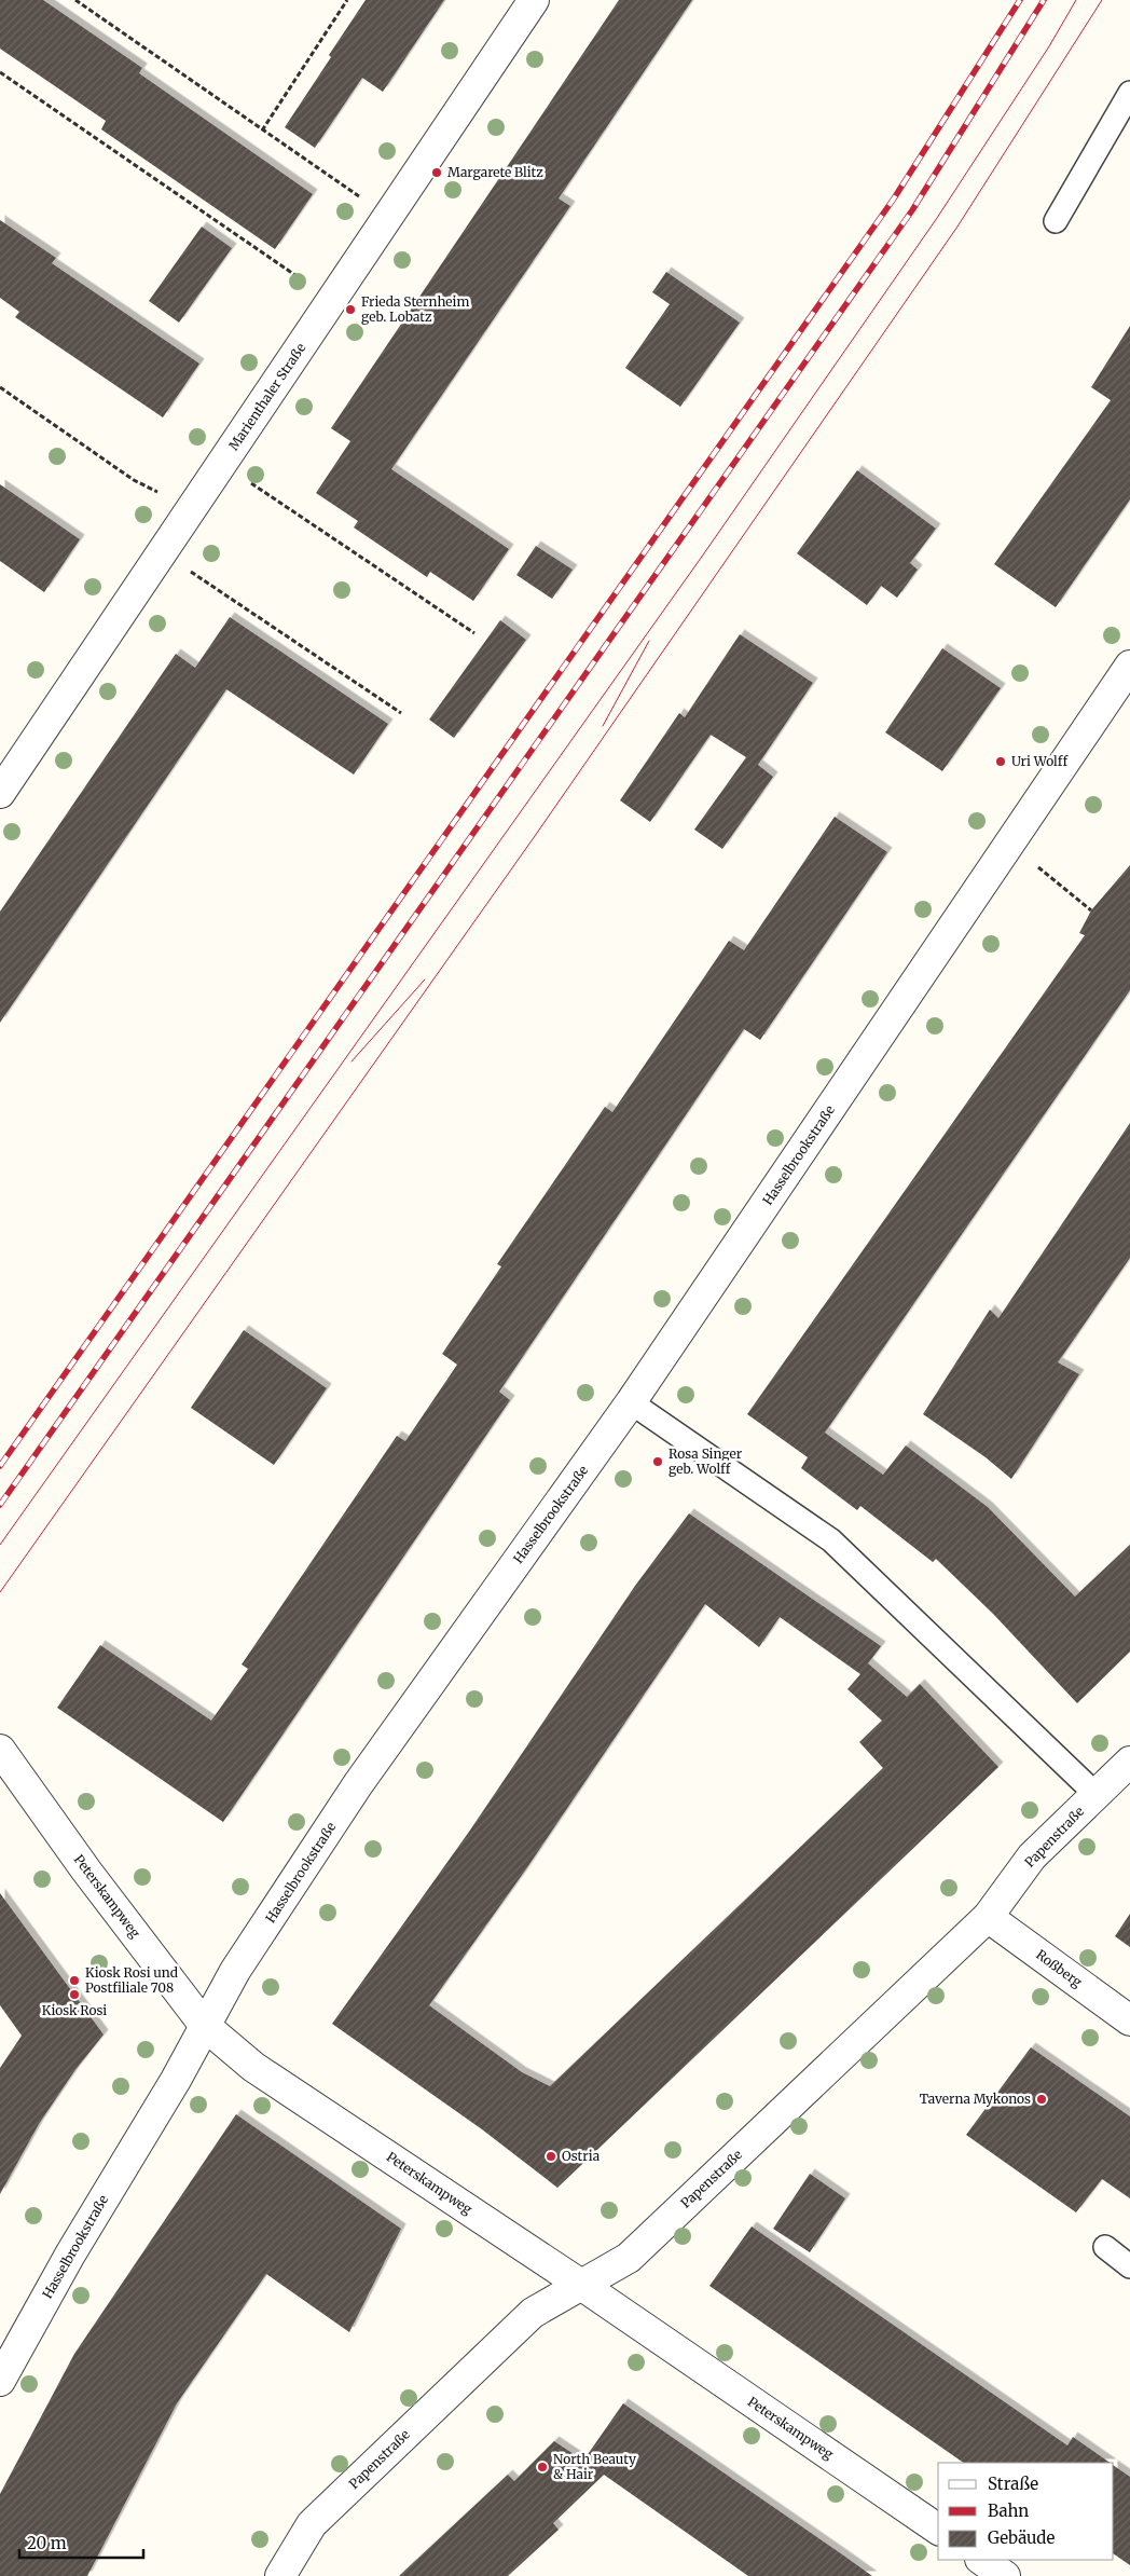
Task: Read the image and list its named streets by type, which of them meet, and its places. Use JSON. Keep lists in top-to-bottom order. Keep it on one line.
{"streets":{"street":["Marienthaler Straße","Hasselbrookstraße","Papenstraße","Peterskampweg","Roßberg"]},"crossings":[["Hasselbrookstraße","Peterskampweg"],["Papenstraße","Peterskampweg"],["Papenstraße","Roßberg"]],"places":["Margarete Blitz","Frieda Sternheim geb. Lobatz","Uri Wolff","Rosa Singer geb. Wolff","Kiosk Rosi und Postfiliale 708","Kiosk Rosi","Taverna Mykonos","Ostria","North Beauty & Hair"],"legend":["Straße","Bahn","Gebäude"],"scale_bar":"20 m"}
